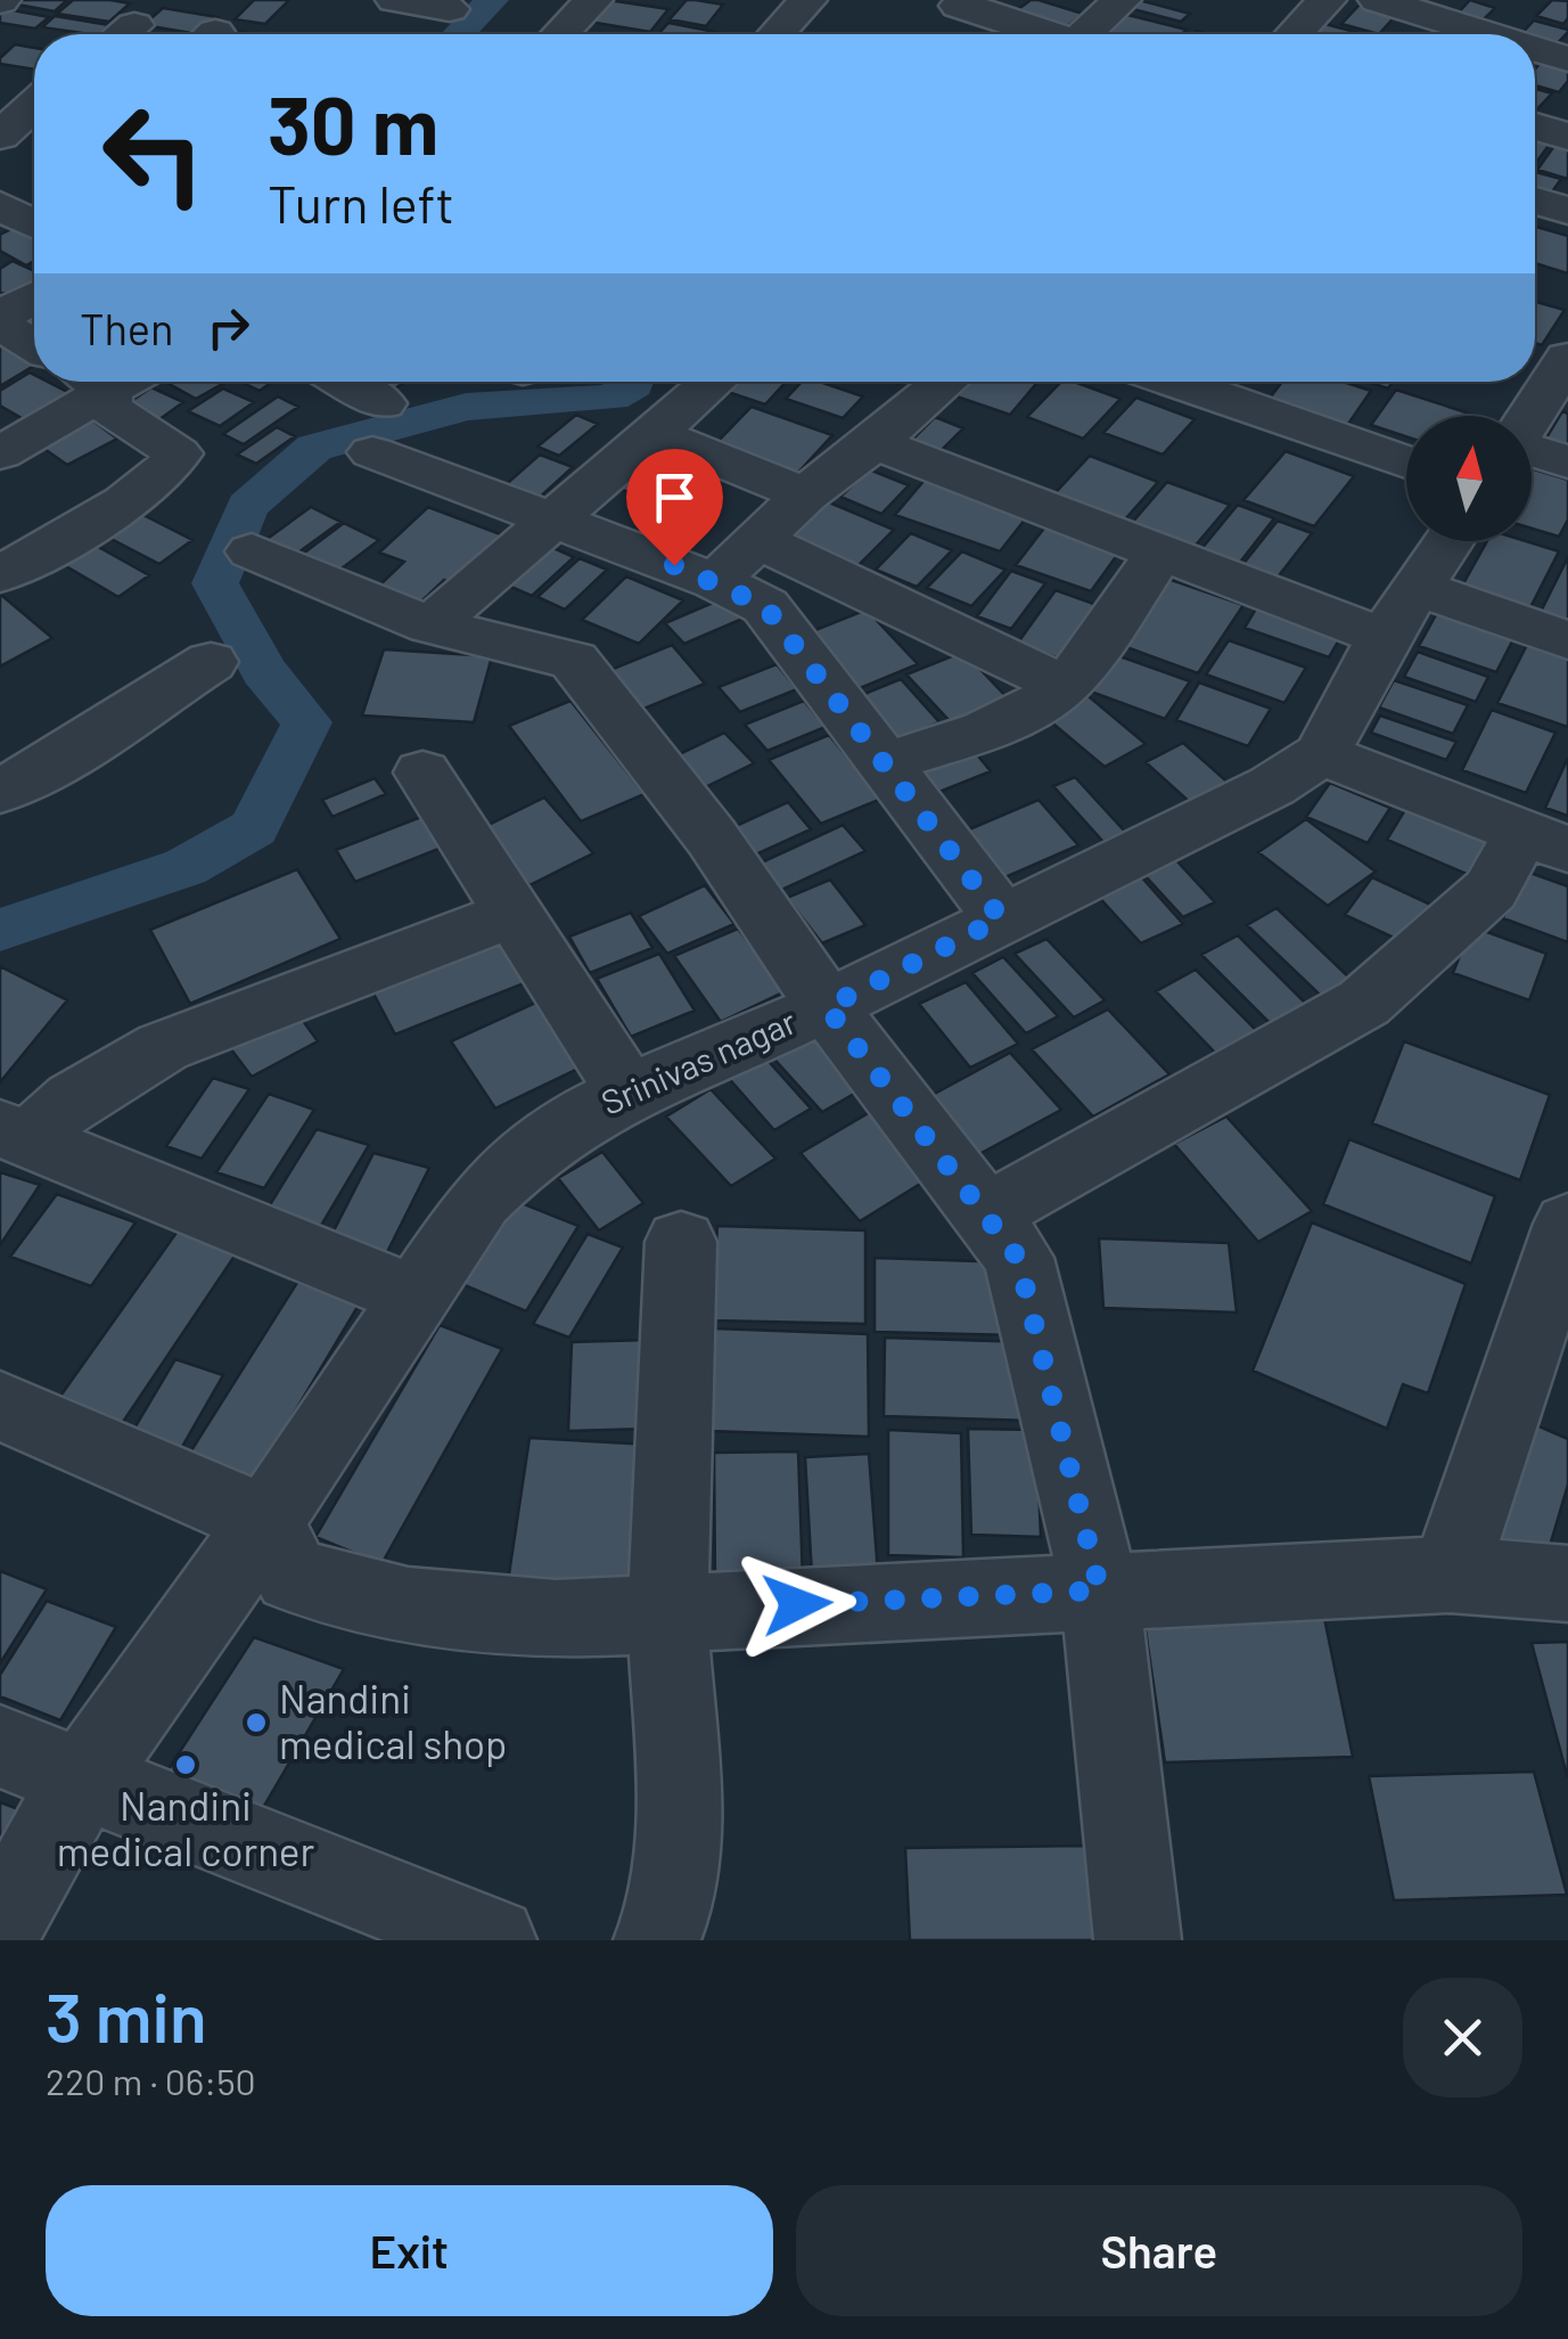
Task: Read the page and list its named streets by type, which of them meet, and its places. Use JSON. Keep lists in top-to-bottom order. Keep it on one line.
{"streets":{"street":["Srinivas nagar"]},"places":["Nandini medical shop","Nandini medical corner"],"north":"top","page":{"turn":["30 m","Turn left"],"then":"Then","heading":["3 min","220 m · 06:50"],"buttons":["Exit","Share"]}}
